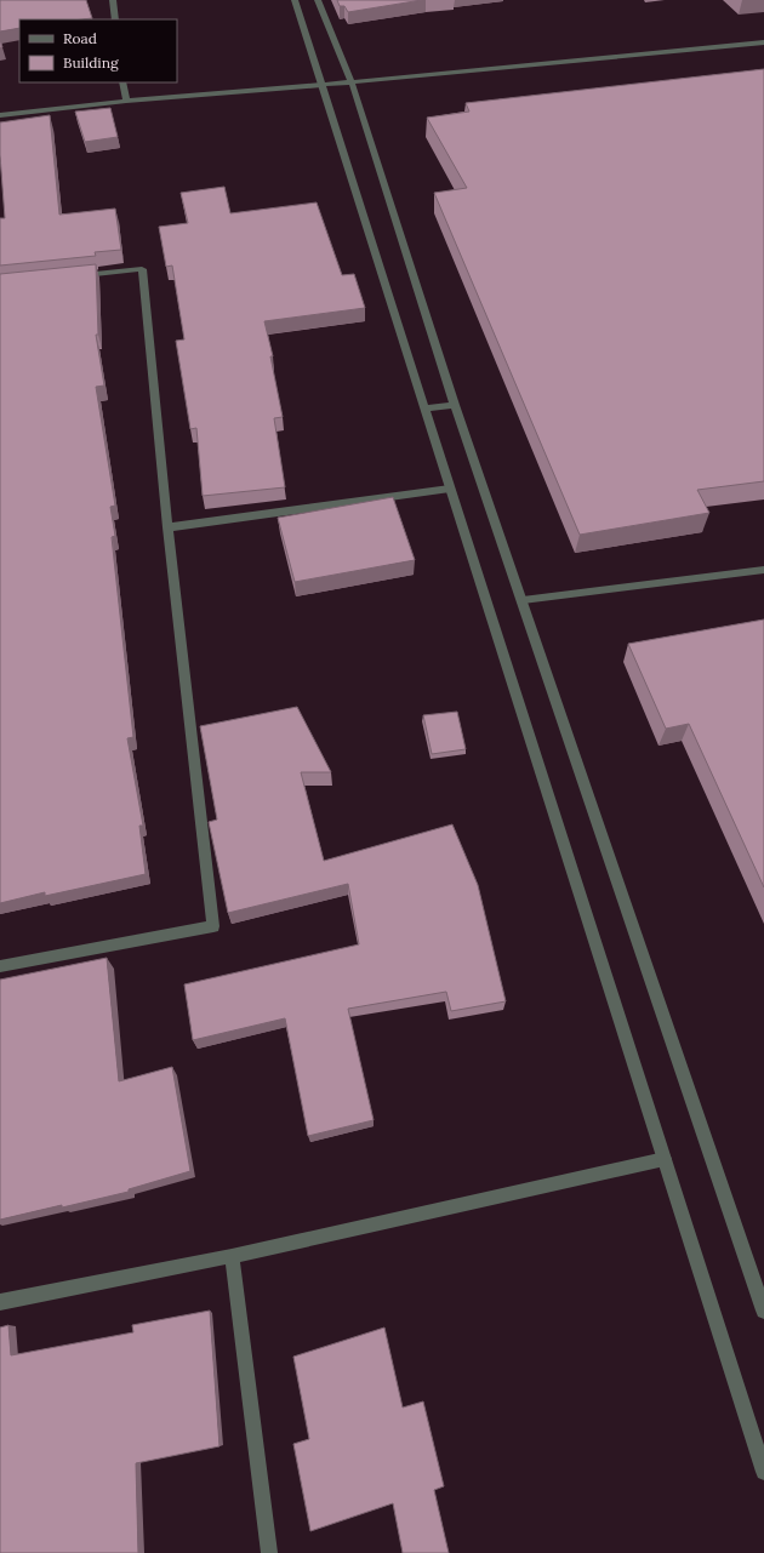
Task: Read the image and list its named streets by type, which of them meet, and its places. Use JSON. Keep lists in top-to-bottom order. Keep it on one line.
{"legend":["Road","Building"]}
